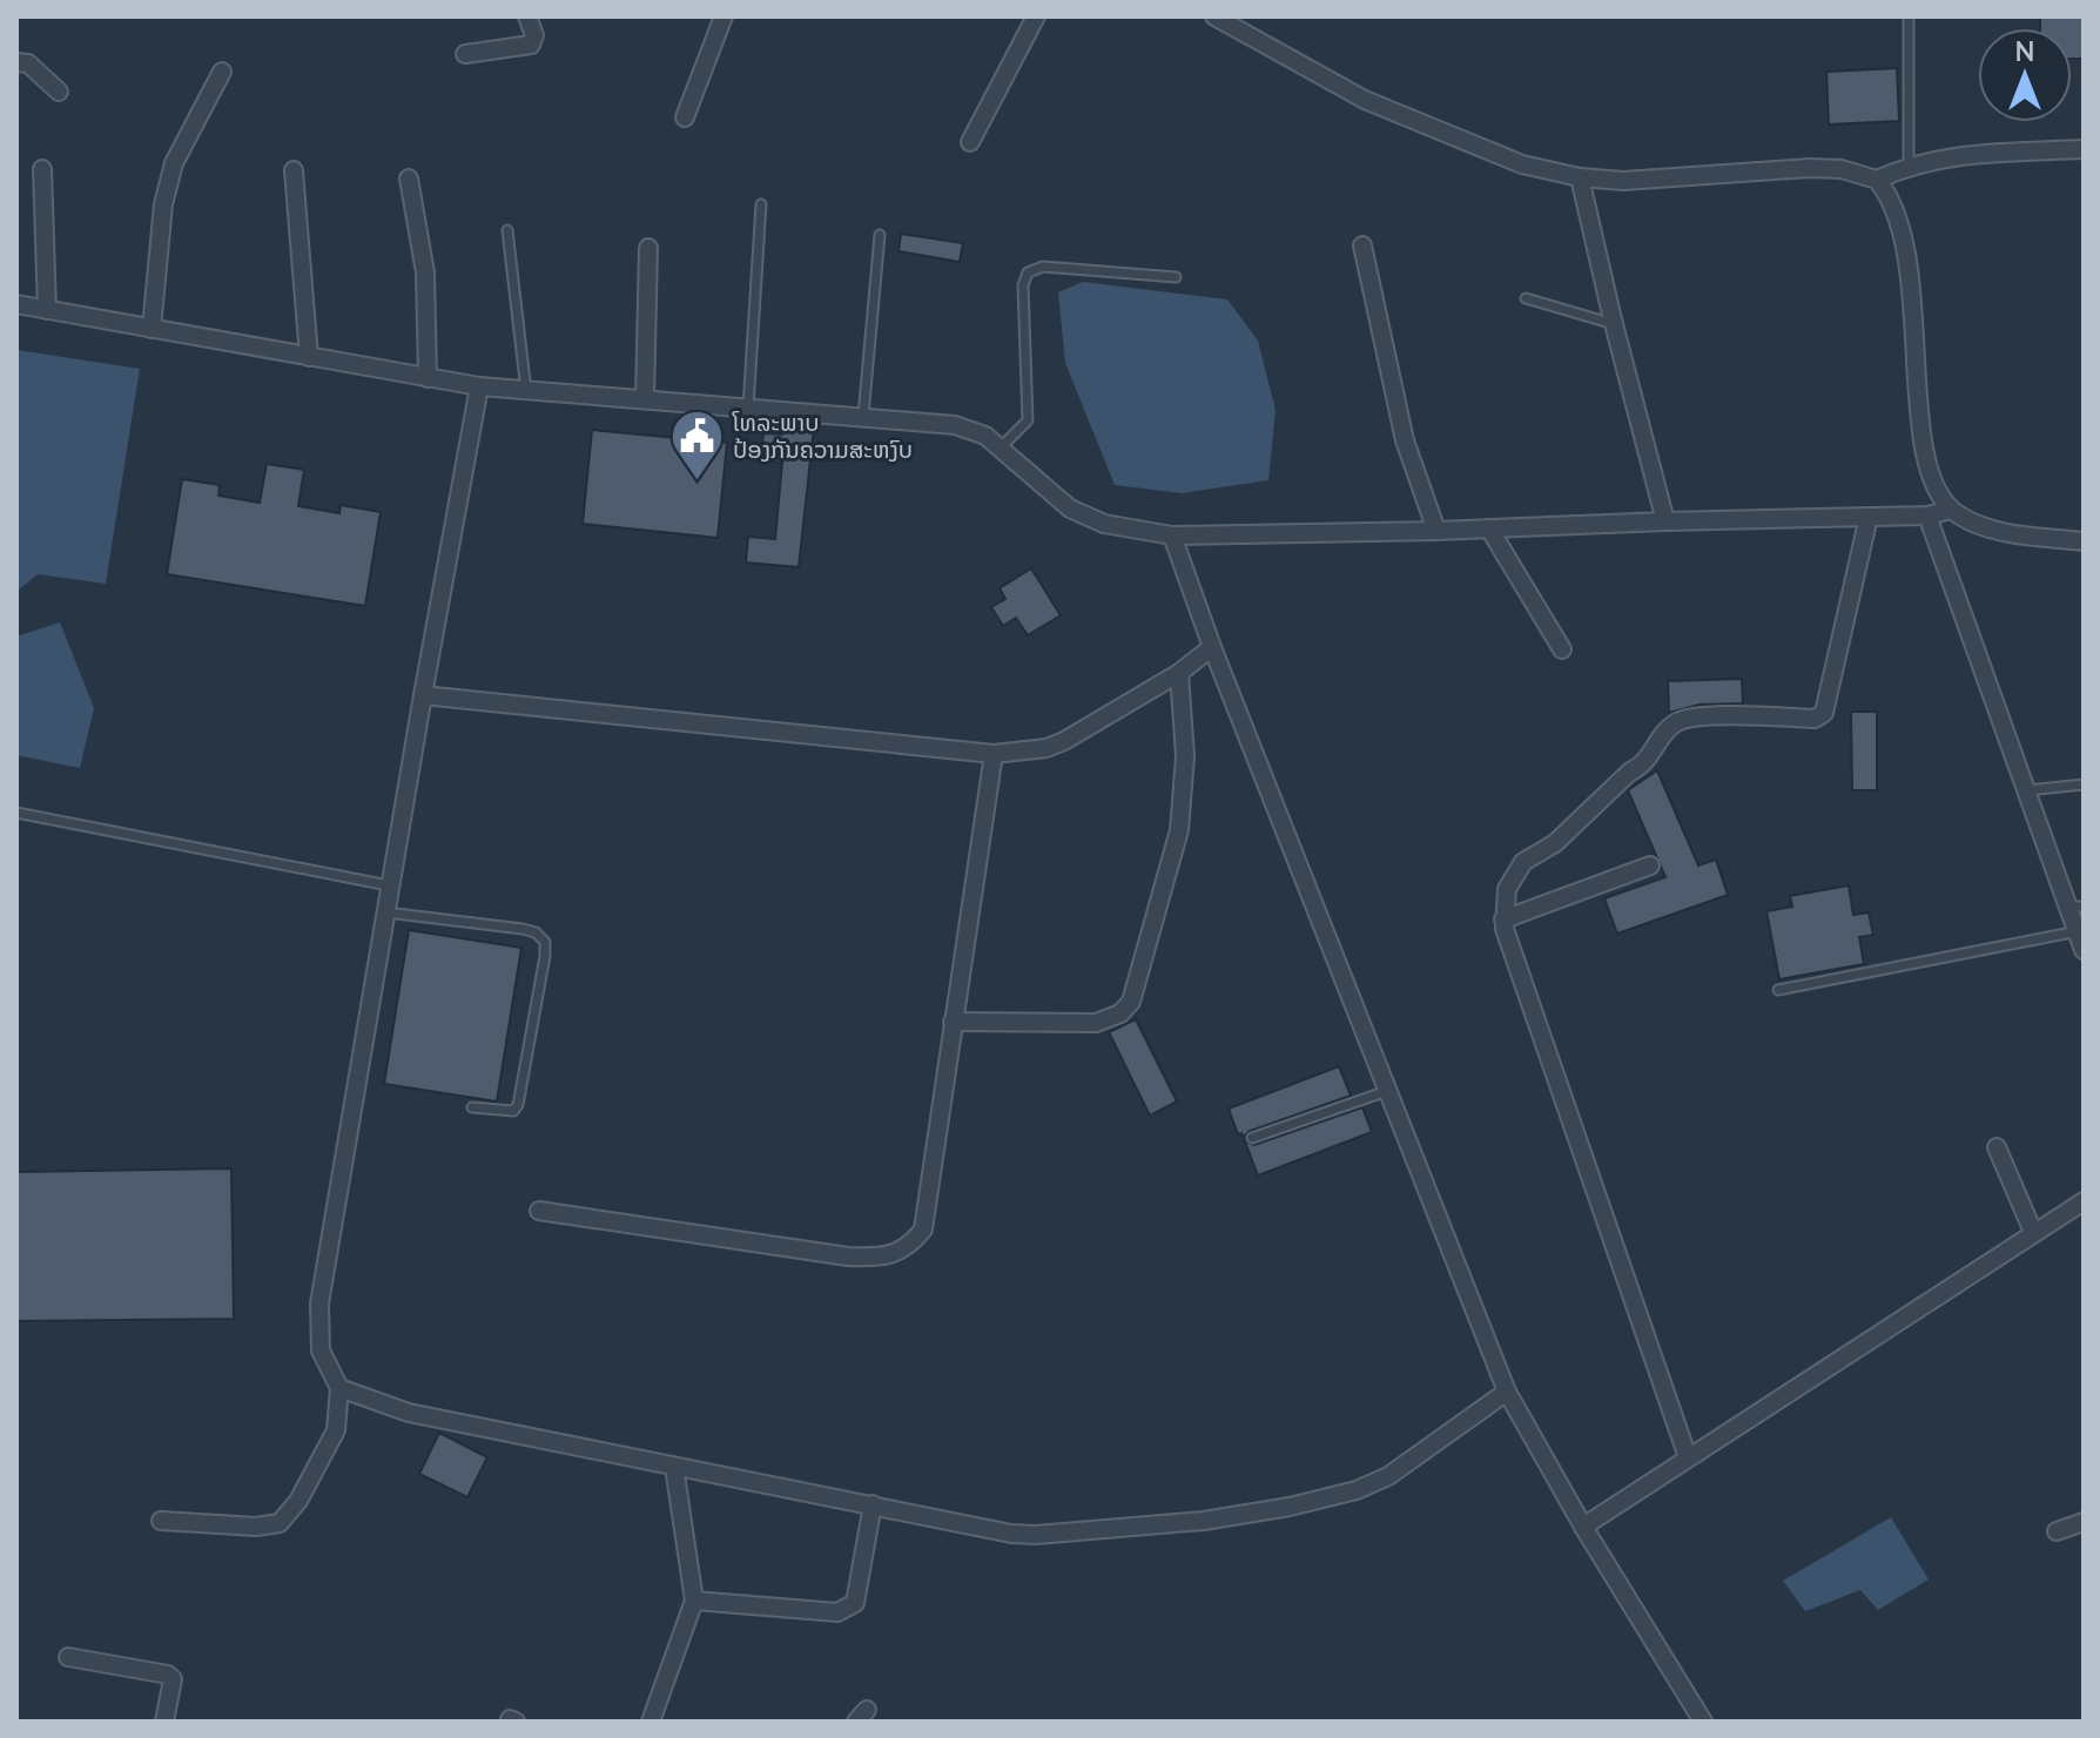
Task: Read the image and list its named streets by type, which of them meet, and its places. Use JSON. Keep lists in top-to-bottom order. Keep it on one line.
{"places":{"public building":["ໂທລະພາບ ປ້ອງກັນຄວາມສະຫງົບ"]},"north":"top"}
